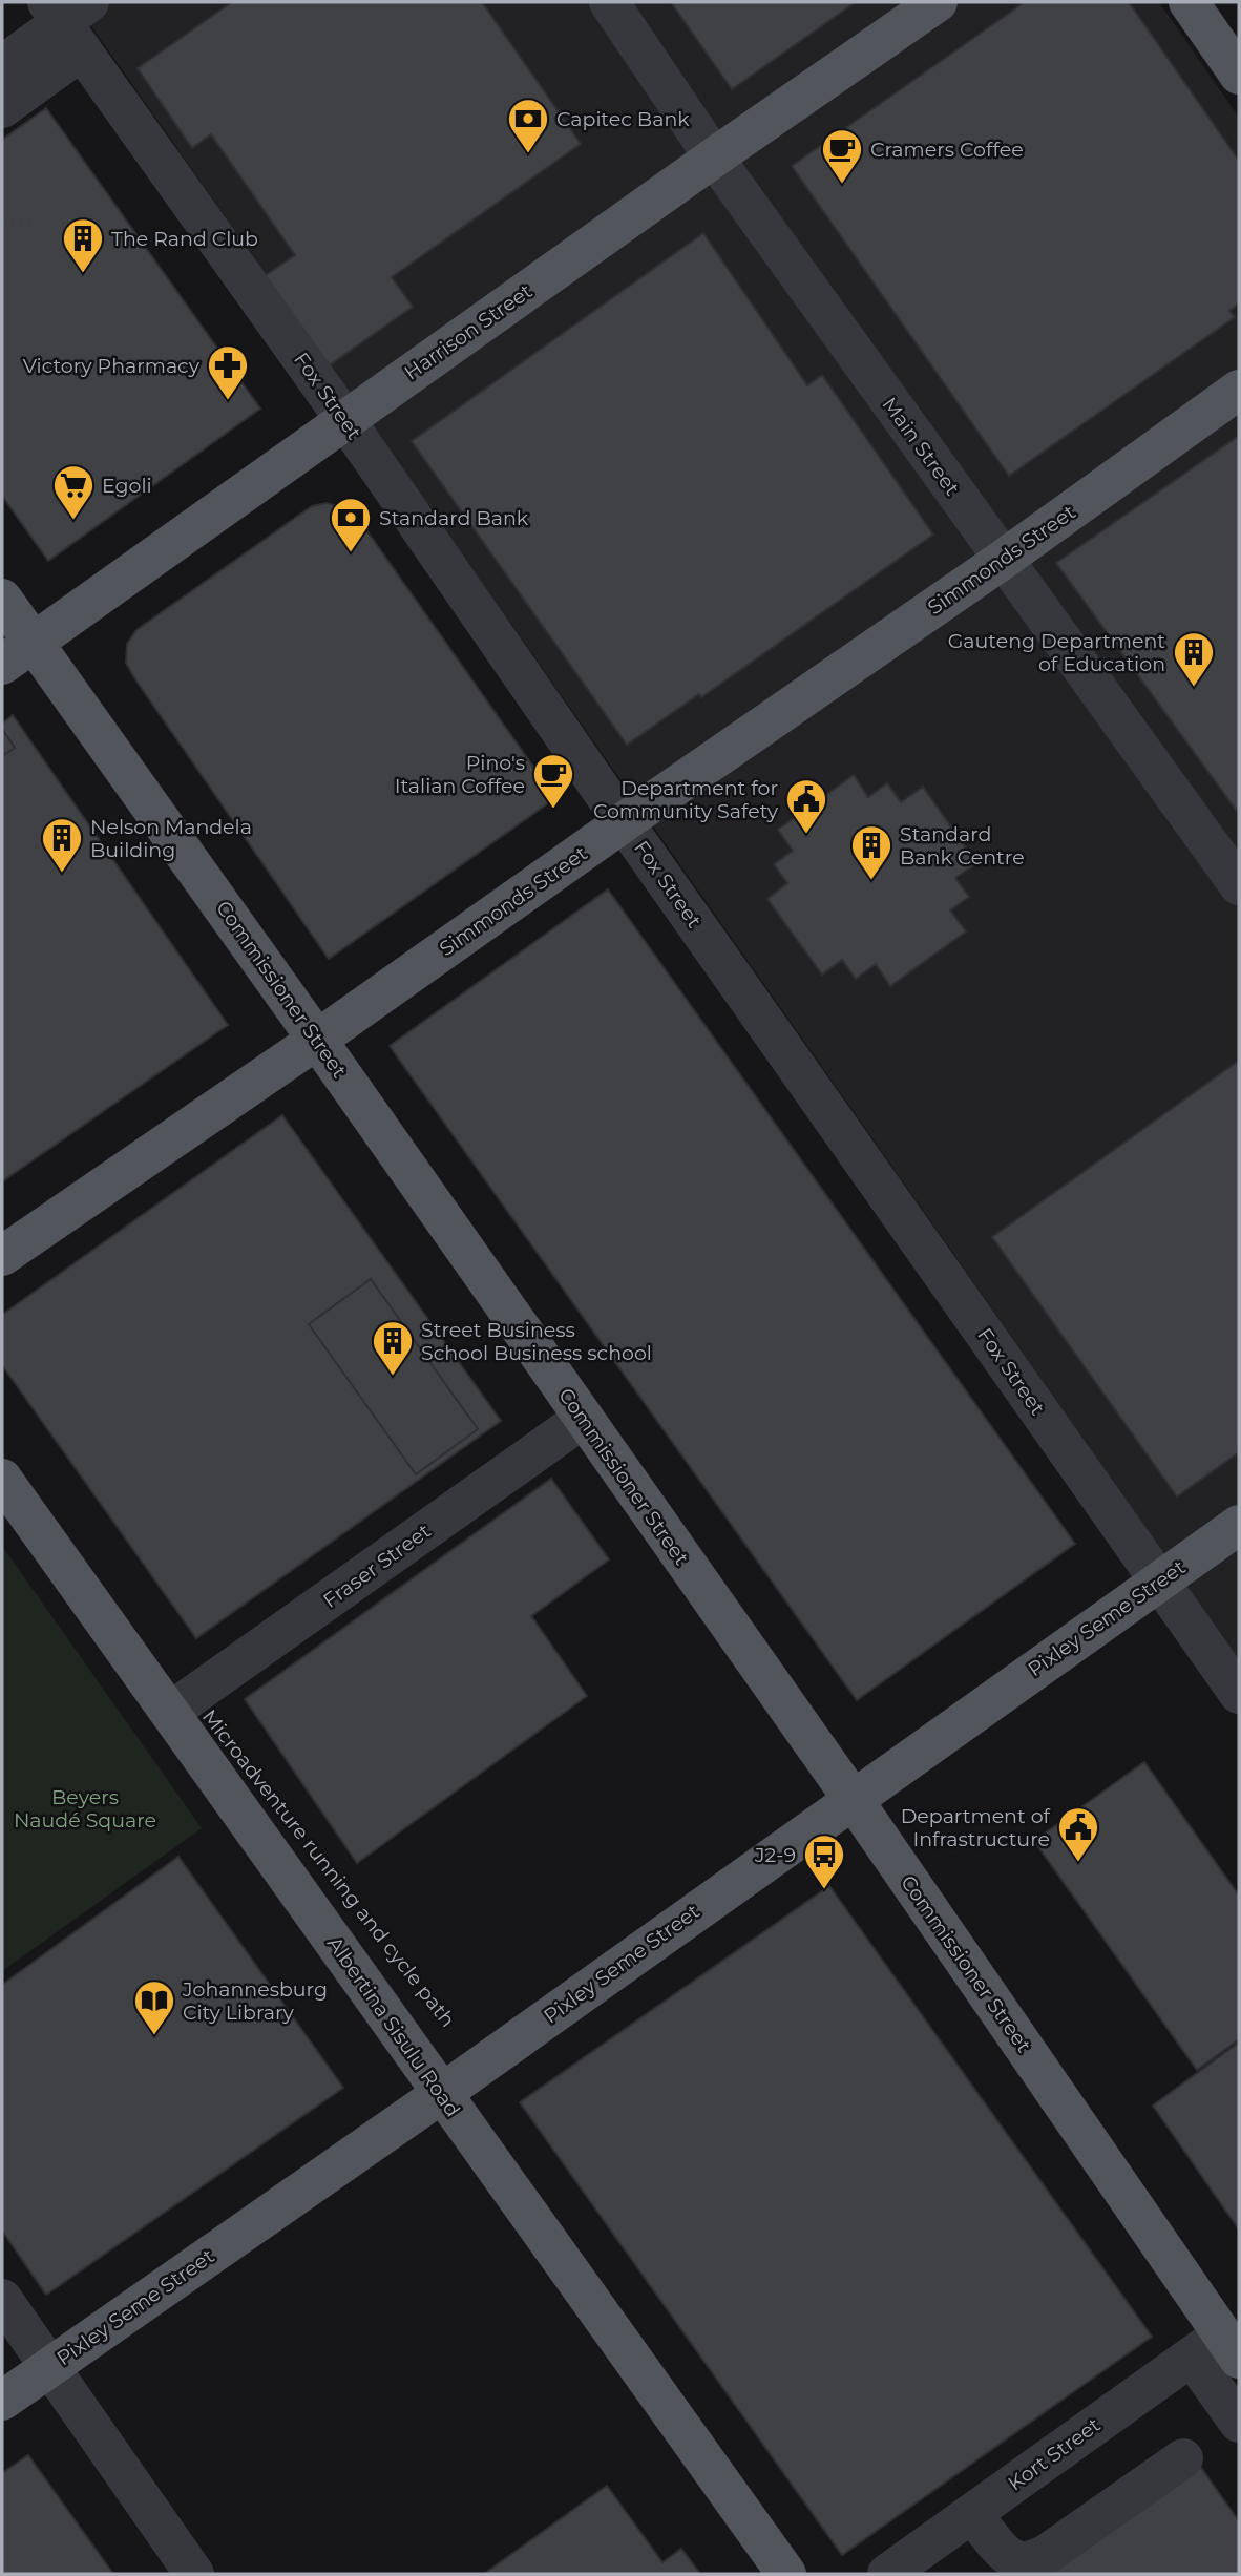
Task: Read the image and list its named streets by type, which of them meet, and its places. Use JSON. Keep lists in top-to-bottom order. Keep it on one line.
{"streets":{"main road":["Harrison Street","Simmonds Street","Commissioner Street","Pixley Seme Street","Albertina Sisulu Road"],"street":["Fox Street","Main Street","Fraser Street","Kort Street"]},"crossings":[["Harrison Street","Fox Street"],["Harrison Street","Main Street"],["Harrison Street","Commissioner Street"],["Fox Street","Simmonds Street"],["Fox Street","Pixley Seme Street"],["Main Street","Simmonds Street"],["Simmonds Street","Commissioner Street"],["Commissioner Street","Fraser Street"],["Commissioner Street","Pixley Seme Street"],["Commissioner Street","Kort Street"],["Fraser Street","Albertina Sisulu Road"],["Pixley Seme Street","Albertina Sisulu Road"]],"parks":["Beyers Naudé Square"],"places":{"bank":["Capitec Bank","Standard Bank"],"cafe":["Cramers Coffee","Pino's Italian Coffee"],"building":["The Rand Club","Gauteng Department of Education","Nelson Mandela Building","Standard Bank Centre","Street Business School Business school"],"pharmacy":["Victory Pharmacy"],"supermarket":["Egoli"],"public building":["Department for Community Safety","Department of Infrastructure"],"bus stop":["J2-9"],"library":["Johannesburg City Library"]}}
